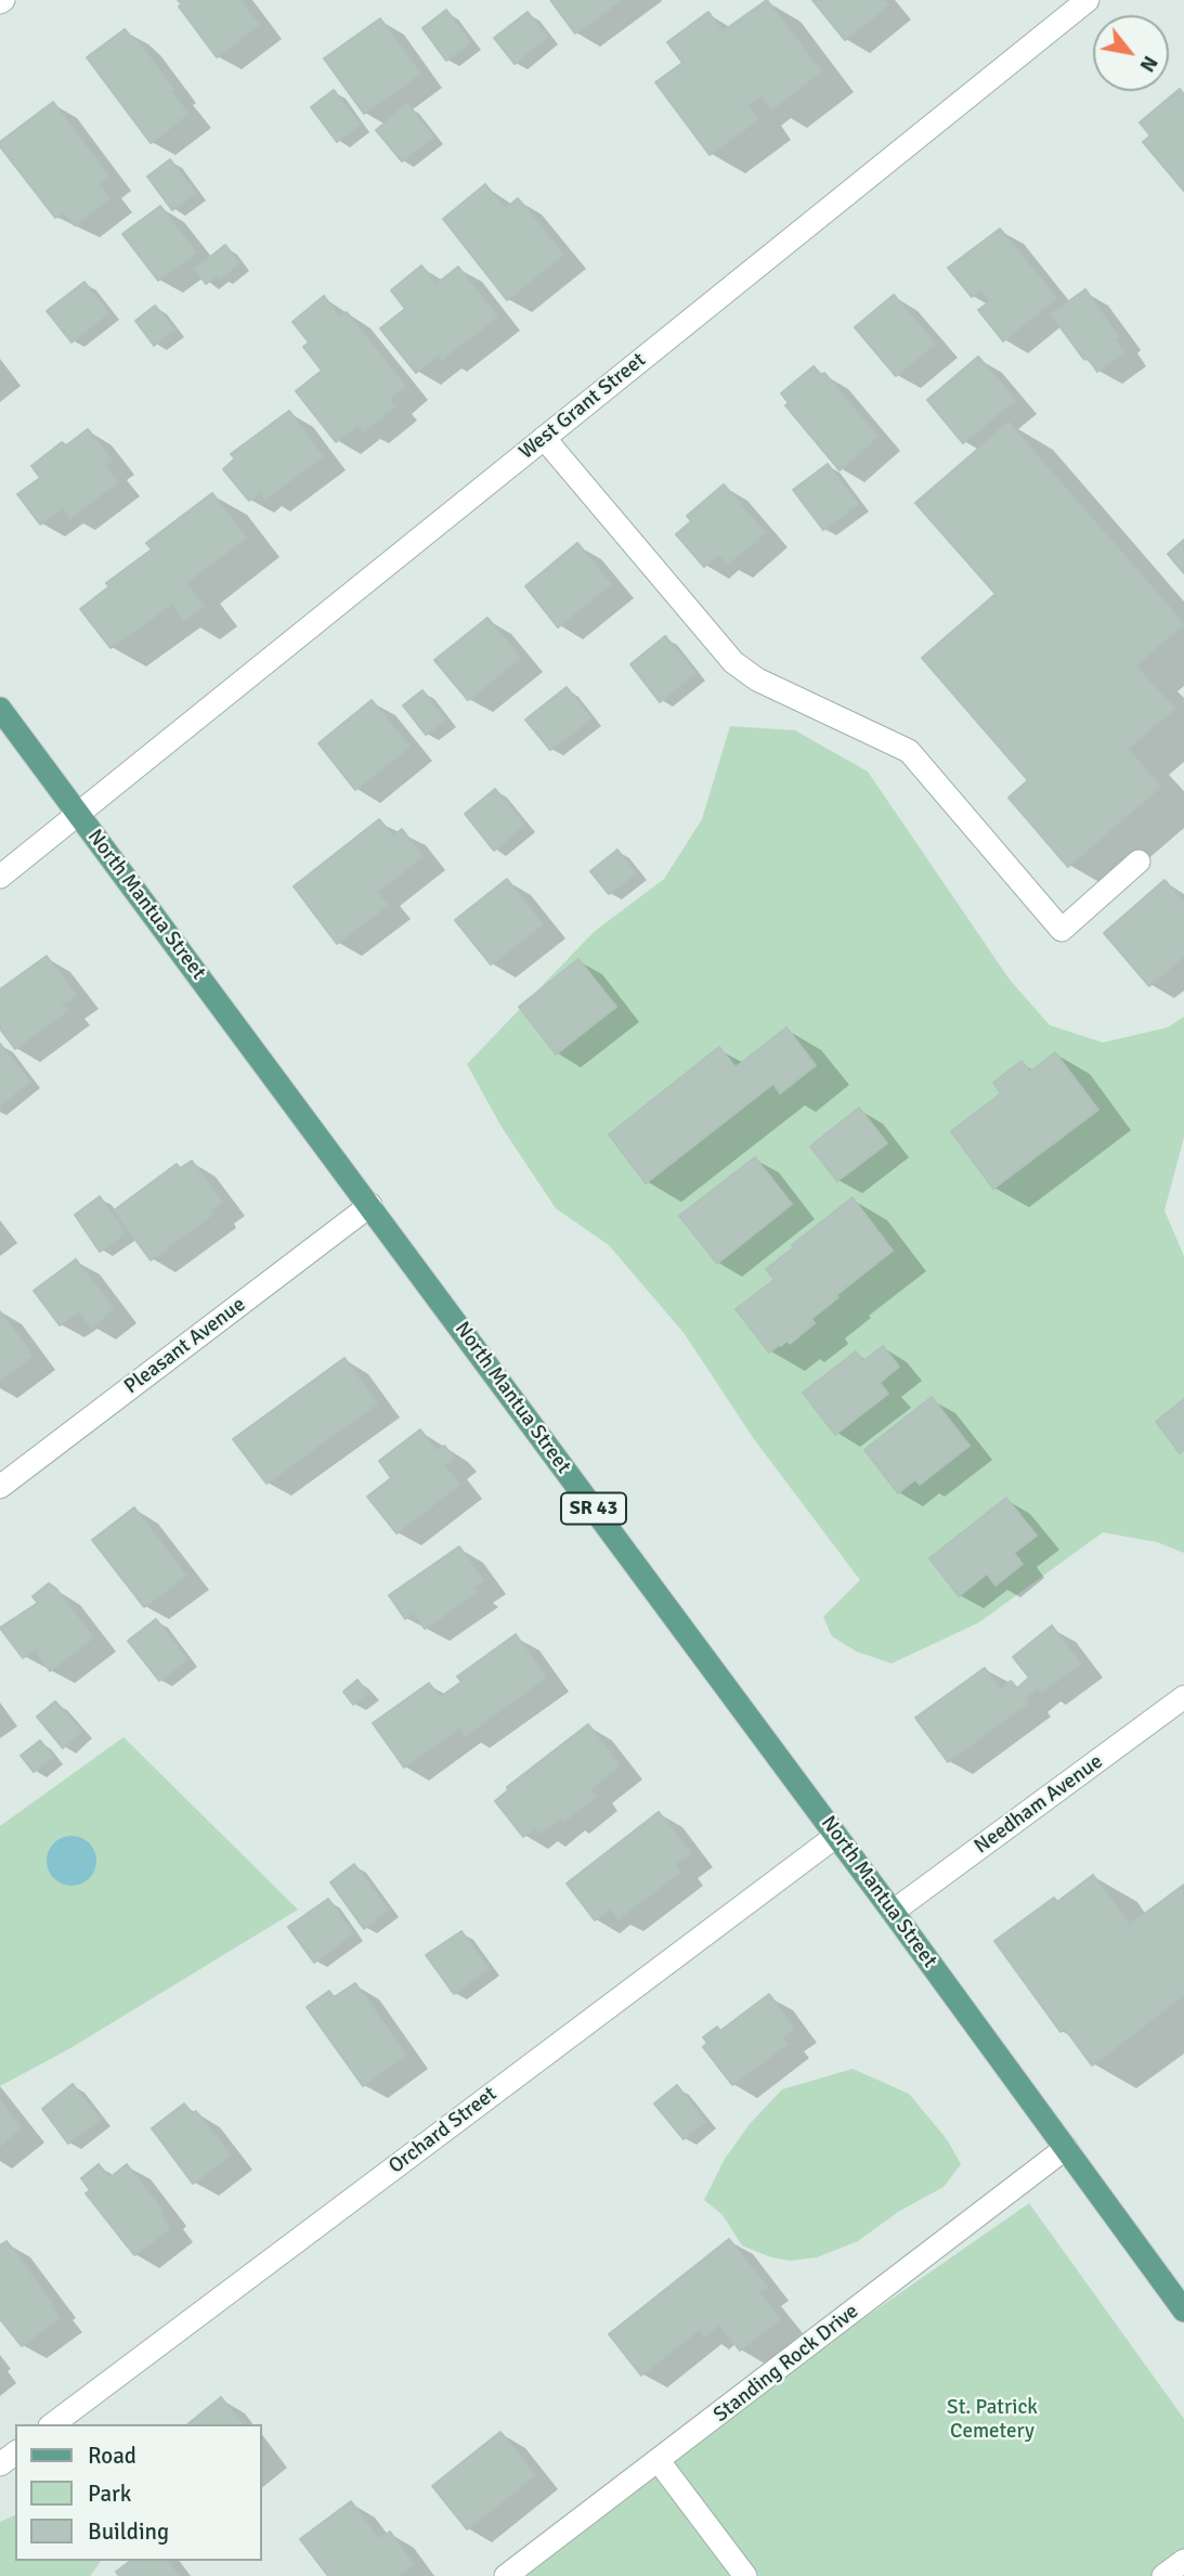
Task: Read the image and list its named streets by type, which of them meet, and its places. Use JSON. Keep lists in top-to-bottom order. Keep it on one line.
{"streets":{"main road":["North Mantua Street","SR 43"],"street":["West Grant Street","Pleasant Avenue","Needham Avenue","Orchard Street","Standing Rock Drive"]},"crossings":[["West Grant Street","North Mantua Street"],["North Mantua Street","Pleasant Avenue"],["North Mantua Street","Needham Avenue"],["North Mantua Street","Orchard Street"],["North Mantua Street","Standing Rock Drive"]],"parks":["St. Patrick Cemetery"],"legend":["Road","Park","Building"],"north":"bottom right"}
